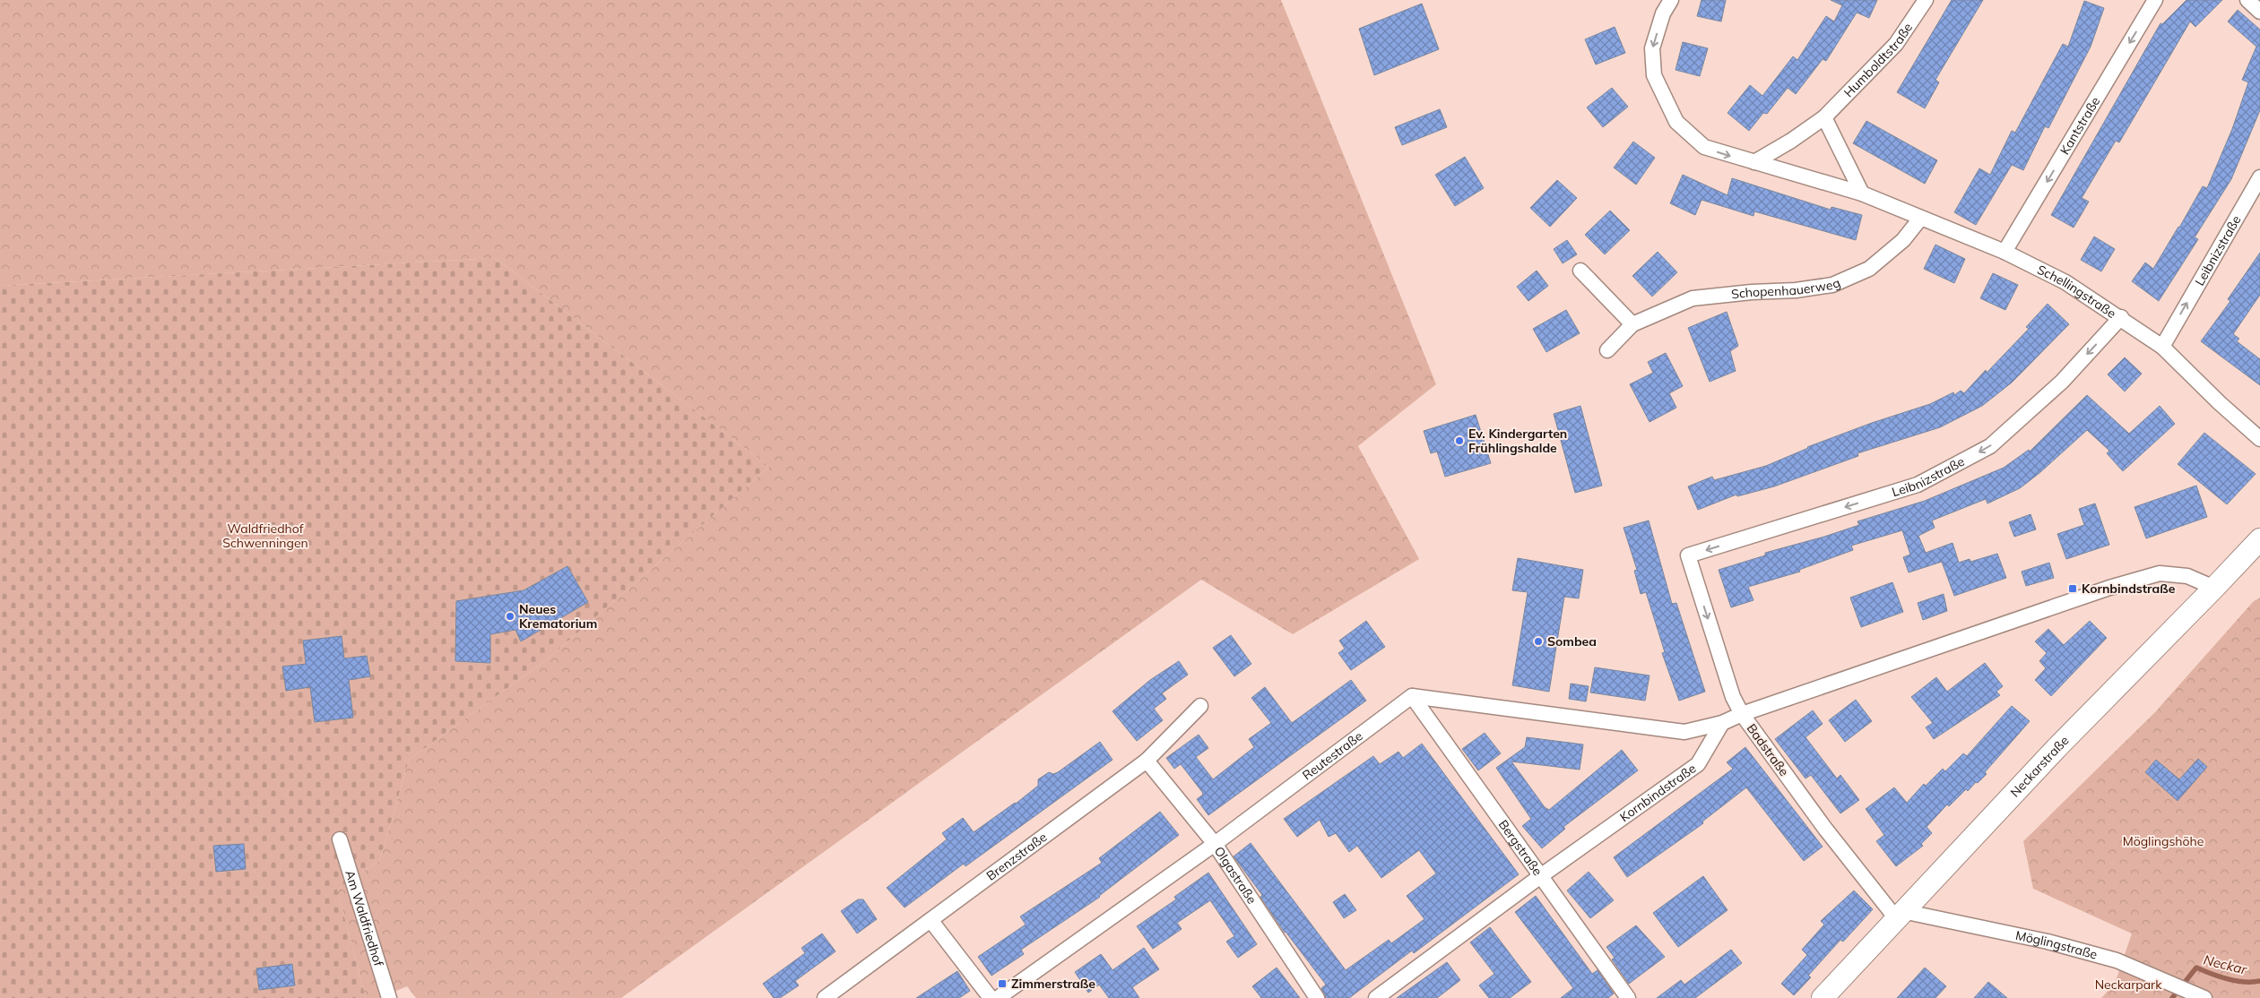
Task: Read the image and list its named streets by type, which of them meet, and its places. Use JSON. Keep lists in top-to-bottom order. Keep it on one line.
{"streets":{"main road":["Neckarstraße"],"street":["Humboldtstraße","Kantstraße","Leibnizstraße","Schopenhauerweg","Schellingstraße","Badstraße","Reutestraße","Kornbindstraße","Bergstraße","Brenzstraße","Olgastraße","Am Waldfriedhof","Möglingstraße"]},"crossings":[["Kantstraße","Schellingstraße"],["Leibnizstraße","Schellingstraße"],["Leibnizstraße","Badstraße"],["Schopenhauerweg","Schellingstraße"],["Badstraße","Neckarstraße"],["Badstraße","Möglingstraße"],["Reutestraße","Bergstraße"],["Reutestraße","Olgastraße"],["Neckarstraße","Möglingstraße"],["Kornbindstraße","Bergstraße"],["Brenzstraße","Olgastraße"]],"one_way":["Kantstraße","Badstraße"],"water":["Neckar"],"parks":["Waldfriedhof Schwenningen","Möglingshöhe","Neckarpark"],"places":{"other":["Ev. Kindergarten Frühlingshalde","Neues Krematorium","Sombea"],"transit":["Kornbindstraße","Zimmerstraße"]}}
